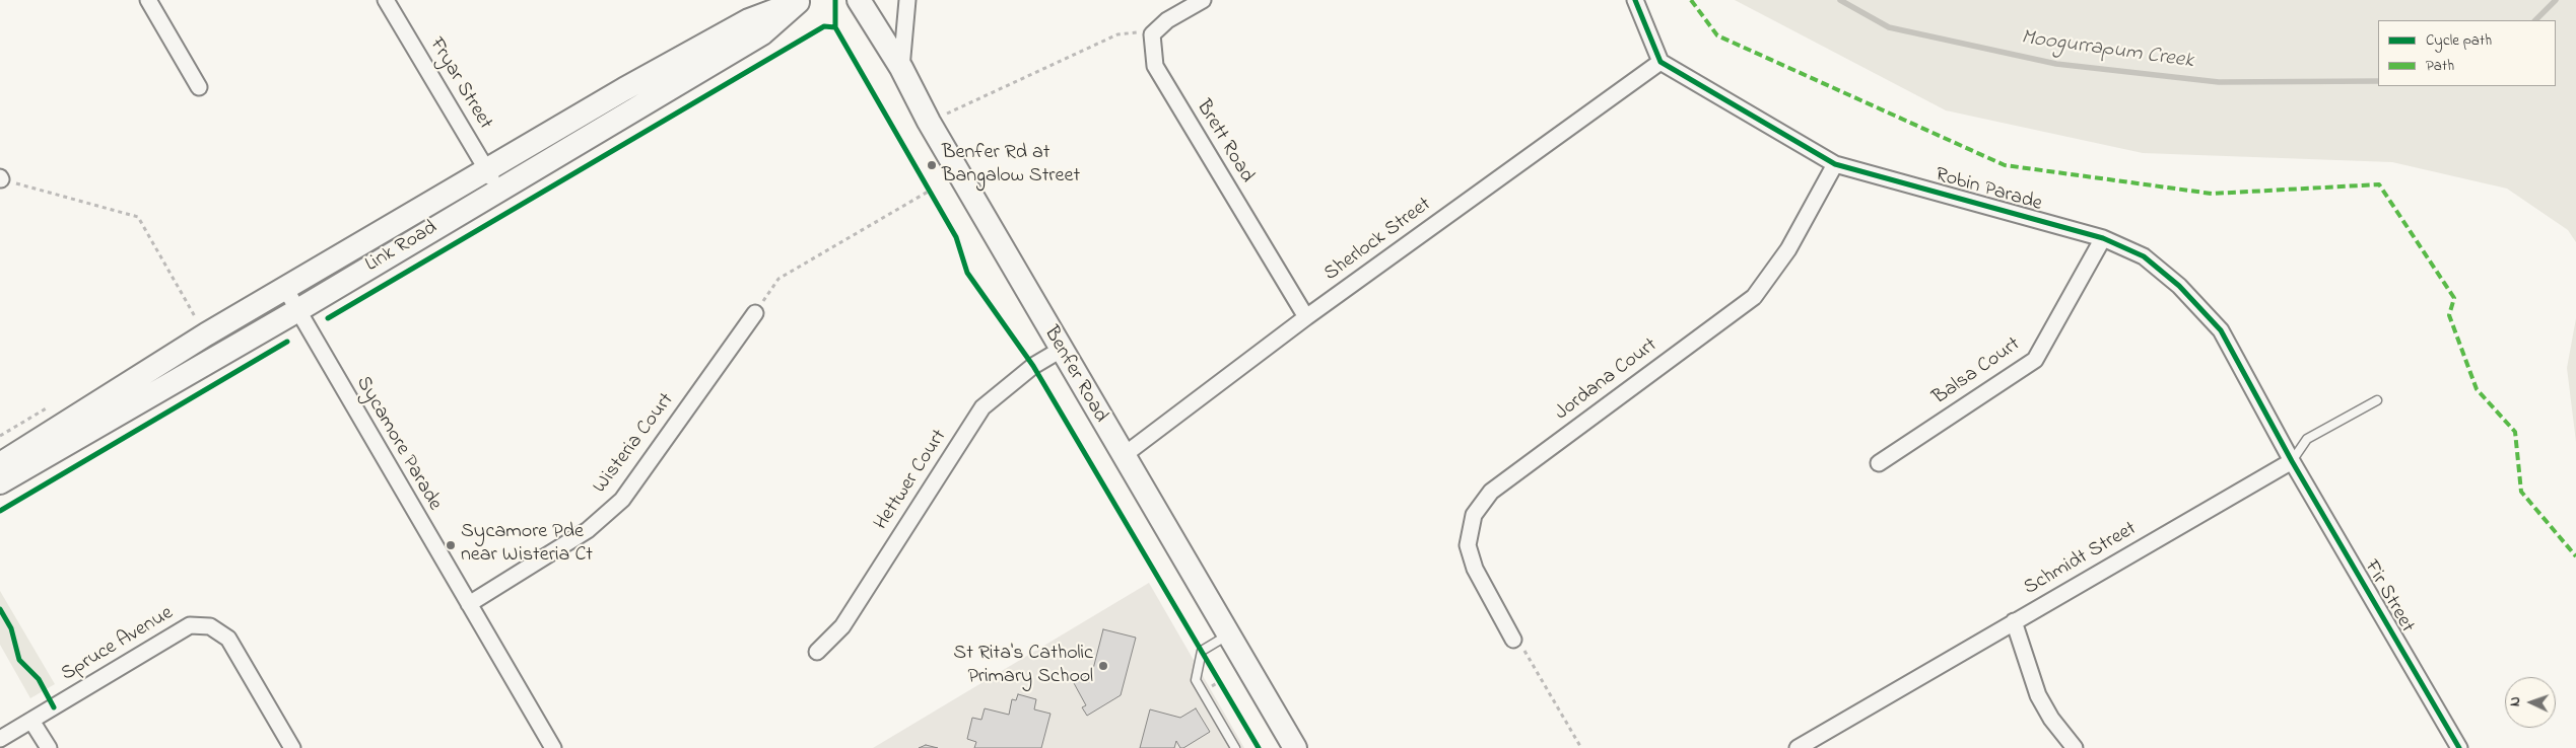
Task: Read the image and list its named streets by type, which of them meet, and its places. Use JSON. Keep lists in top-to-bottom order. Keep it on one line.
{"streets":{"street":["Fryar Street","Brett Road","Robin Parade","Sherlock Street","Link Road","Balsa Court","Benfer Road","Jordana Court","Sycamore Parade","Wisteria Court","Hettwer Court","Schmidt Street","Fir Street","Spruce Avenue"]},"crossings":[["Fryar Street","Link Road"],["Brett Road","Sherlock Street"],["Robin Parade","Sherlock Street"],["Robin Parade","Balsa Court"],["Robin Parade","Jordana Court"],["Robin Parade","Schmidt Street"],["Robin Parade","Fir Street"],["Sherlock Street","Benfer Road"],["Link Road","Sycamore Parade"],["Benfer Road","Hettwer Court"],["Sycamore Parade","Wisteria Court"],["Schmidt Street","Fir Street"]],"water":["Moogurrapum Creek"],"places":["Benfer Rd at Bangalow Street","Sycamore Pde near Wisteria Ct","St Rita's Catholic Primary School"],"legend":["Cycle path","Path"],"north":"left"}
